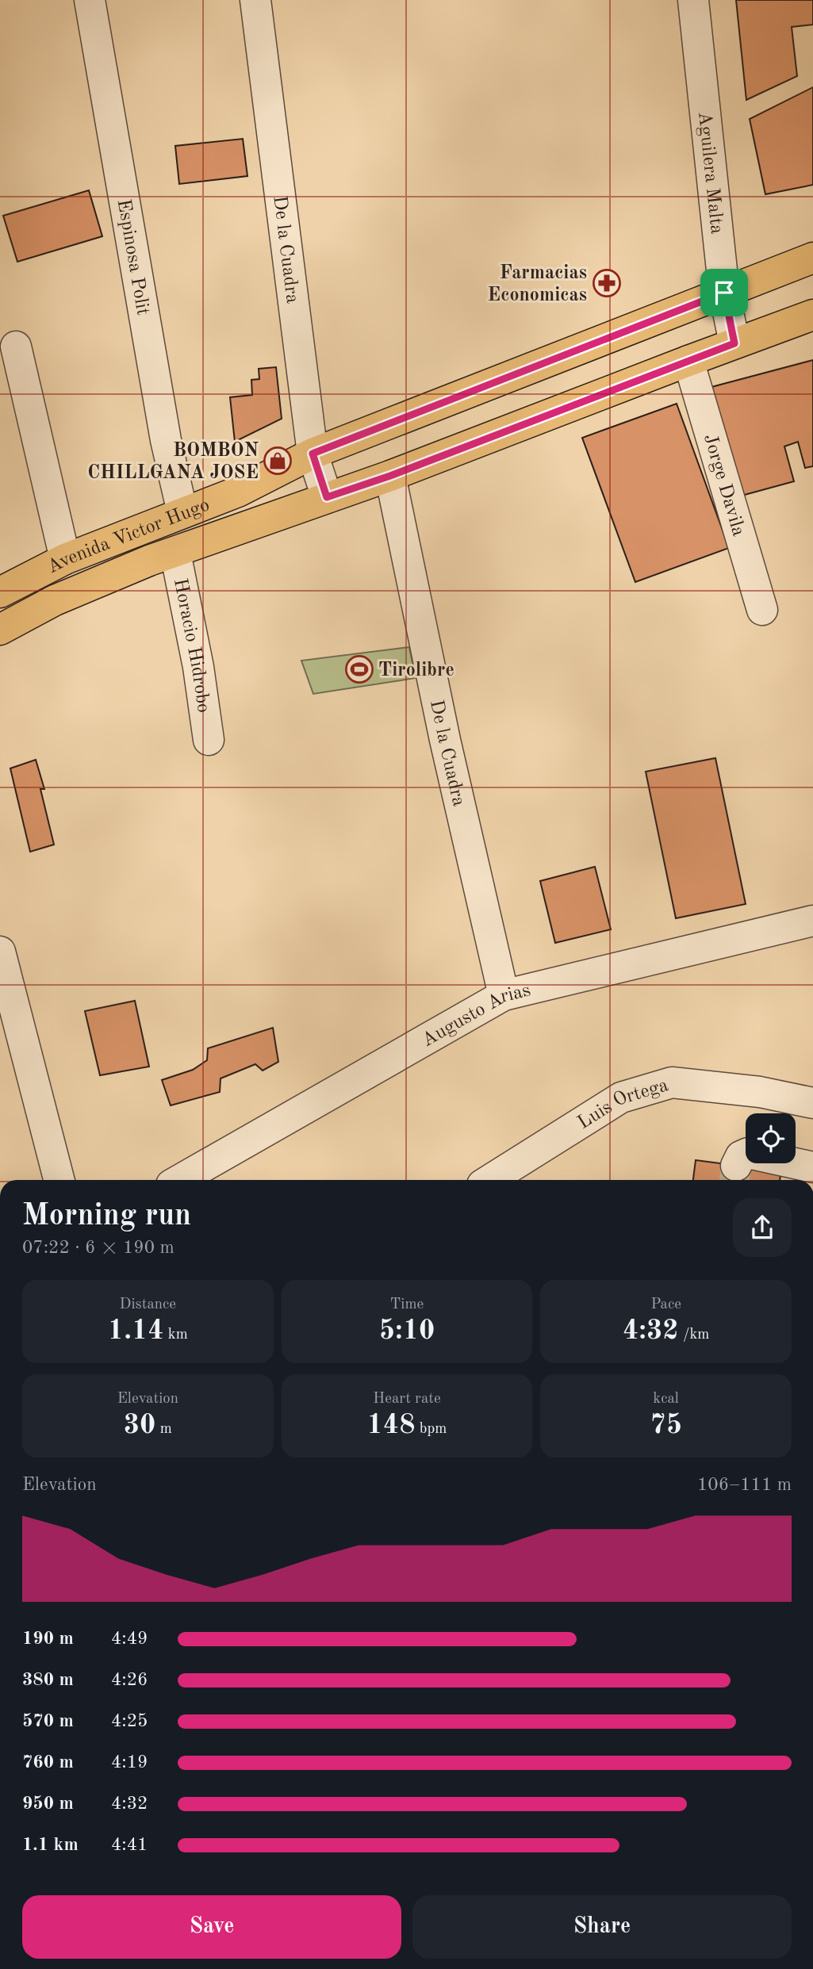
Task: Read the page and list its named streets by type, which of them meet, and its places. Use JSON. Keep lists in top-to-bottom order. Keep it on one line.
{"streets":{"main road":["Avenida Victor Hugo"],"street":["Aguilera Malta","De la Cuadra","Espinosa Polit","Jorge Davila","Horacio Hidrobo","Augusto Arias","Luis Ortega"]},"crossings":[["Aguilera Malta","Avenida Victor Hugo"],["De la Cuadra","Avenida Victor Hugo"],["De la Cuadra","Augusto Arias"],["Espinosa Polit","Avenida Victor Hugo"],["Jorge Davila","Avenida Victor Hugo"],["Avenida Victor Hugo","Horacio Hidrobo"]],"places":{"pharmacy":["Farmacias Economicas"],"shop":["BOMBON CHILLGANA JOSE"],"sports":["Tirolibre"]},"page":{"heading":["Morning run","07:22 · 6 × 190 m"],"stats":[["Distance","1.14 km"],["Time","5:10"],["Pace","4:32 /km"],["Elevation","30 m"],["Heart rate","148 bpm"],["kcal","75"]],"chart":["Elevation","106–111 m"],"list":[{"name":"190 m","note":"4:49"},{"name":"380 m","note":"4:26"},{"name":"570 m","note":"4:25"},{"name":"760 m","note":"4:19"},{"name":"950 m","note":"4:32"},{"name":"1.1 km","note":"4:41"}],"buttons":["Save","Share"]}}
